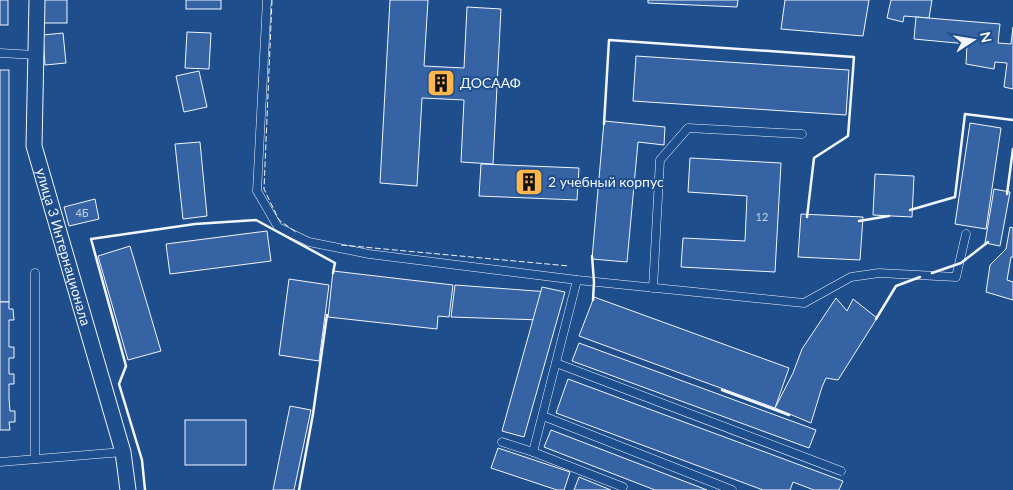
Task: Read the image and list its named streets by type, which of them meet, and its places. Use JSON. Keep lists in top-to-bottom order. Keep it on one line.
{"streets":{"street":["улица 3 Интернационала"]},"places":{"building":["ДОСААФ","2 учебный корпус"]},"house_numbers":["4Б","12"],"north":"right"}
